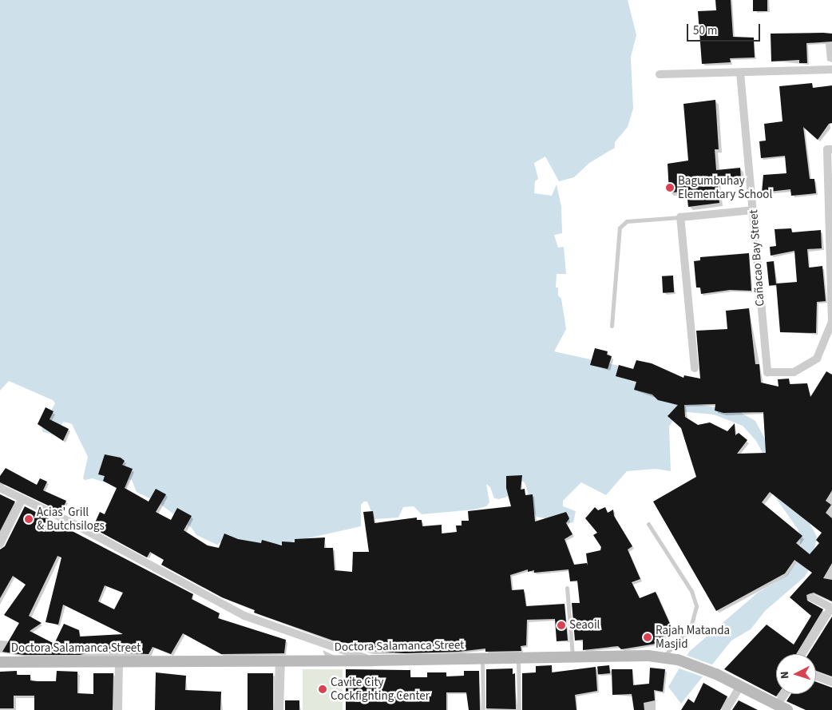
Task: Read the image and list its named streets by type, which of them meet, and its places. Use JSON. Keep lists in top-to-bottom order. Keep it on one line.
{"streets":{"main road":["Doctora Salamanca Street"],"street":["Cañacao Bay Street"]},"places":["Bagumbuhay Elementary School","Acias' Grill & Butchsilogs","Seaoil","Rajah Matanda Masjid","Cavite City Cockfighting Center"],"scale_bar":"50 m","north":"left"}
